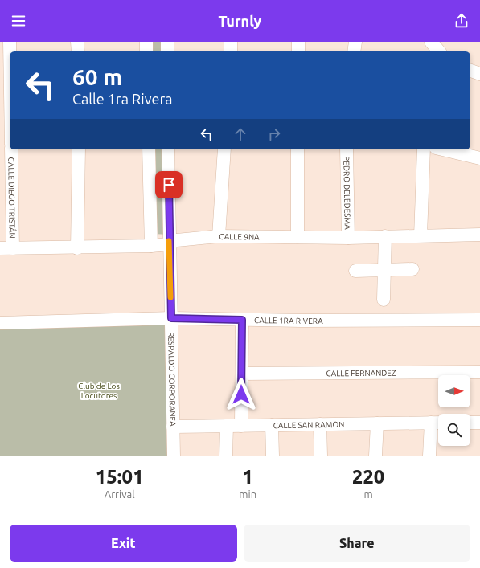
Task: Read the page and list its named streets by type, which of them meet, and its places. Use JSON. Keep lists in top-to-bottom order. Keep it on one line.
{"streets":{"street":["PEDRO DELEDESMA","CALLE DIEGO TRISTÁN","CALLE 9NA","CALLE 1RA RIVERA","CALLE FERNANDEZ","RESPALDO CORPORANEA","CALLE SAN RAMON"]},"crossings":[["PEDRO DELEDESMA","CALLE 9NA"],["CALLE DIEGO TRISTÁN","CALLE 9NA"],["CALLE 9NA","RESPALDO CORPORANEA"],["CALLE 1RA RIVERA","RESPALDO CORPORANEA"],["RESPALDO CORPORANEA","CALLE SAN RAMON"]],"parks":["Club de Los Locutores"],"north":"right","page":{"header":"Turnly","turn":["60 m","Calle 1ra Rivera"],"eta":["15:01","Arrival","1","min","220","m"],"buttons":["Exit","Share"]}}
